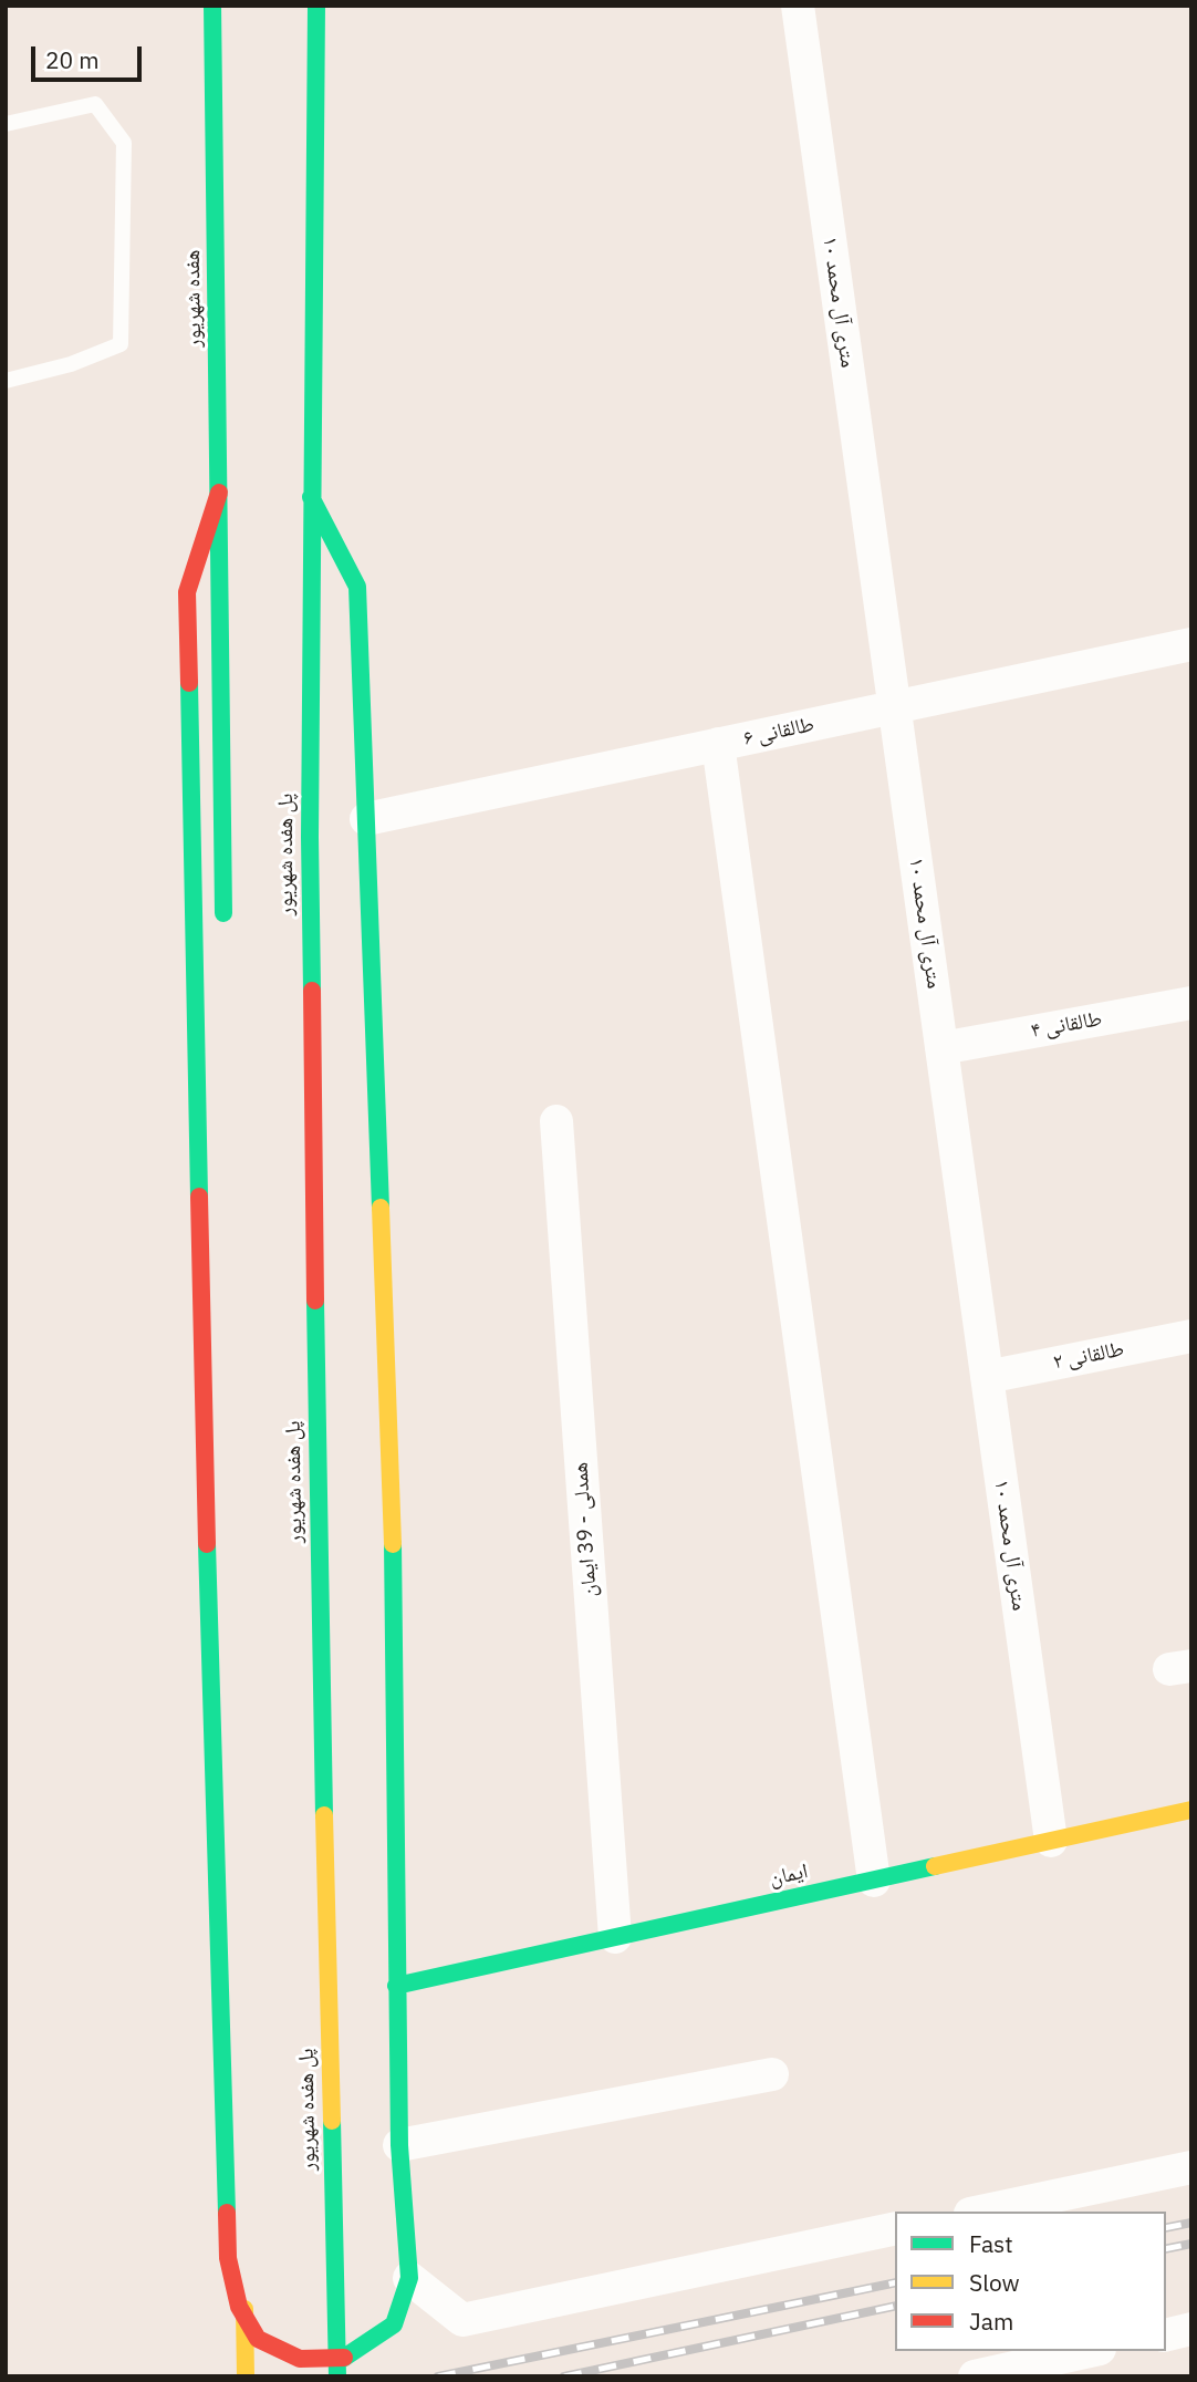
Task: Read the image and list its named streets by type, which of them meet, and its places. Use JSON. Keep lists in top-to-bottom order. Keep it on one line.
{"streets":{"main road":["هفده شهریور","پل هفده شهریور","ایمان"],"street":["۱۰ متری آل محمد","طالقانی ۶","طالقانی ۴","طالقانی ۲","همدلی - 39 ایمان"]},"crossings":[["۱۰ متری آل محمد","طالقانی ۶"],["۱۰ متری آل محمد","طالقانی ۴"],["۱۰ متری آل محمد","طالقانی ۲"],["۱۰ متری آل محمد","ایمان"],["همدلی - 39 ایمان","ایمان"]],"legend":["Fast","Slow","Jam"],"scale_bar":"20 m"}
